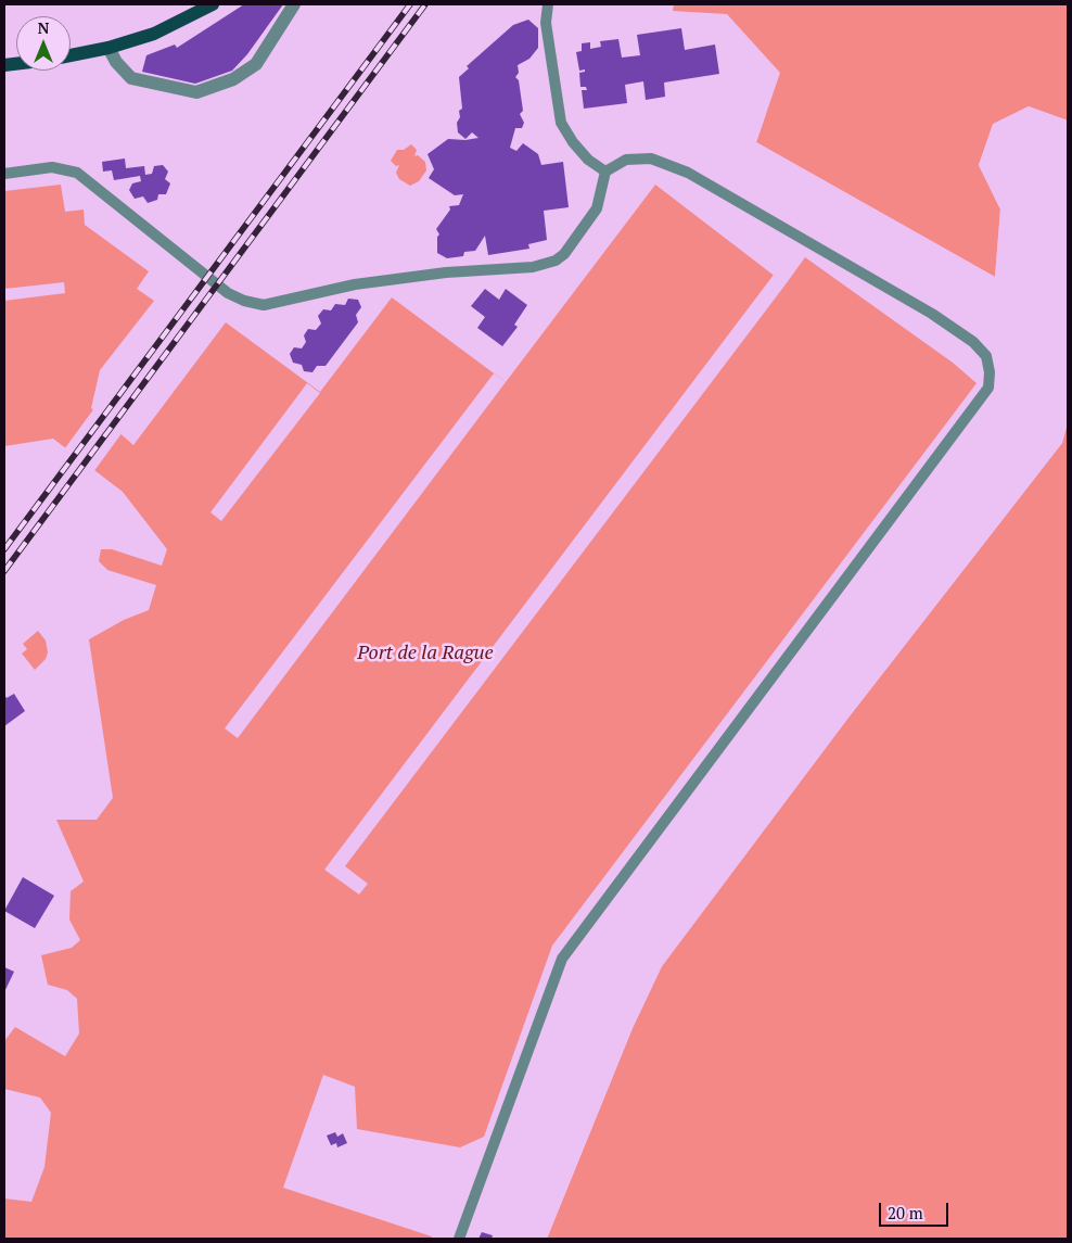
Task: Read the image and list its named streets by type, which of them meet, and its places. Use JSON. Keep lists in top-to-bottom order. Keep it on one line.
{"water":["Port de la Rague"],"scale_bar":"20 m","north":"top"}
